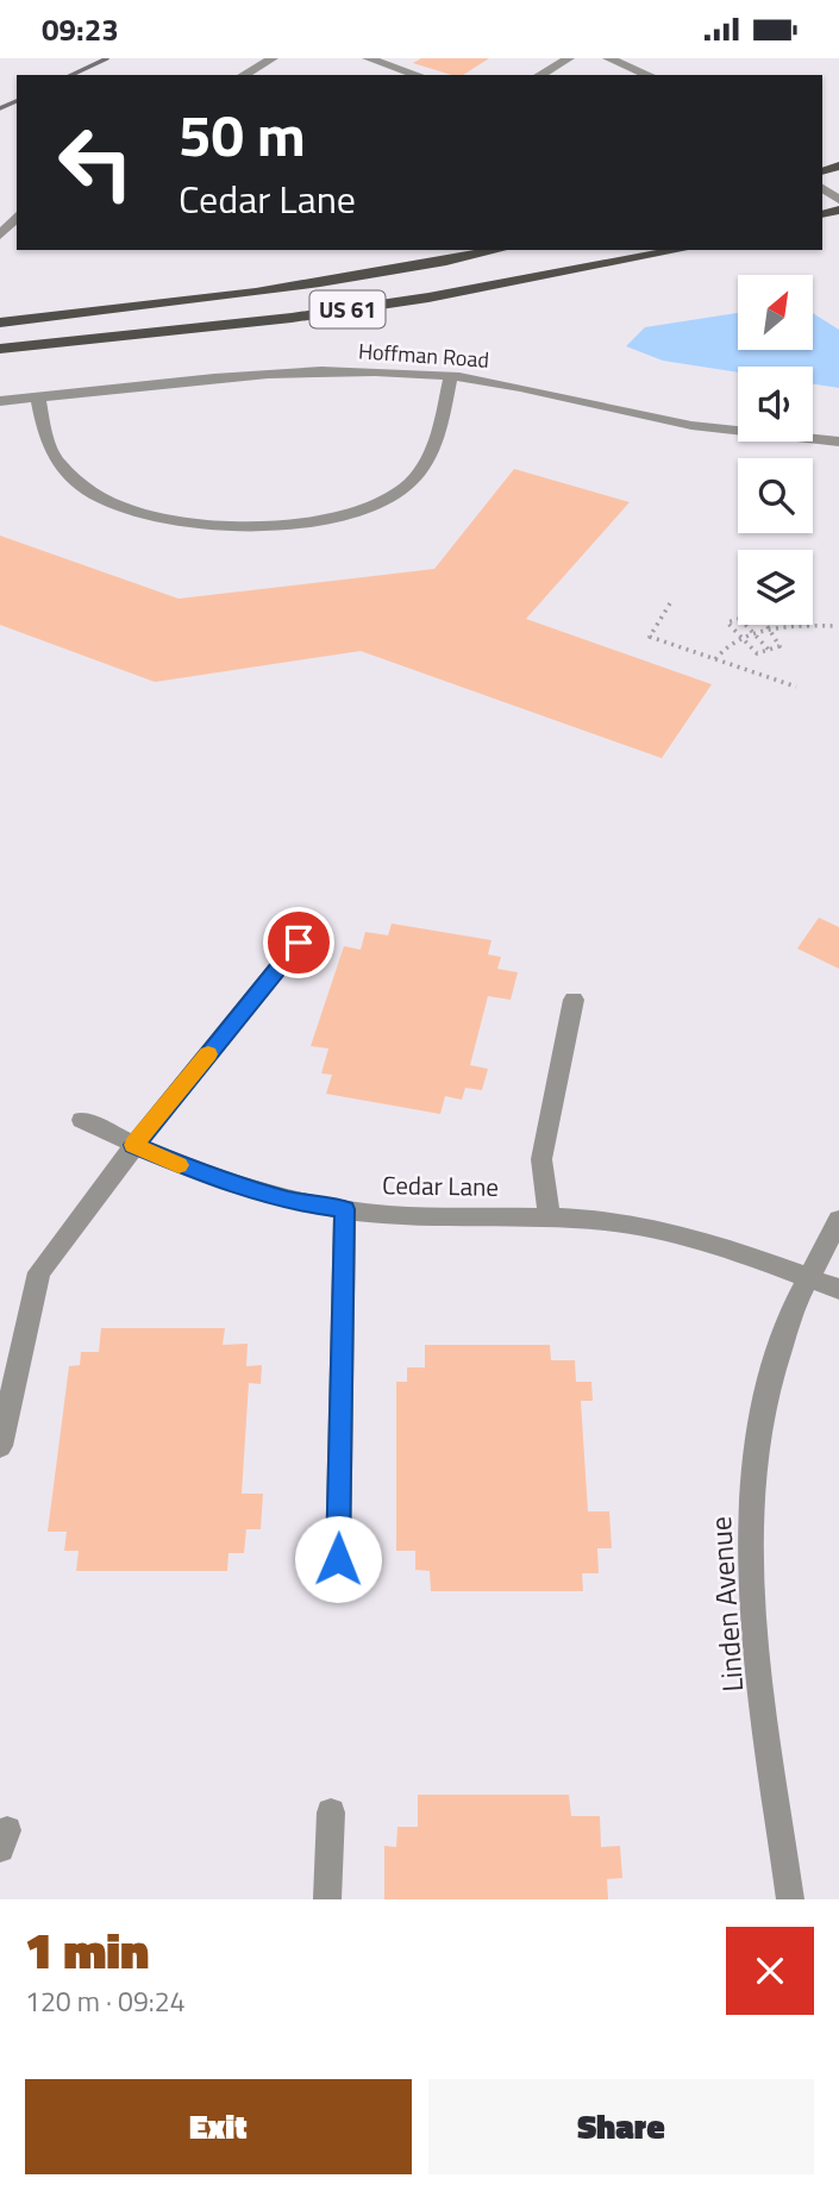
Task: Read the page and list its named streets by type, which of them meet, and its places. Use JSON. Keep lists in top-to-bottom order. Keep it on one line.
{"streets":{"main road":["US 61"],"street":["Hoffman Road","Cedar Lane","Linden Avenue"]},"crossings":[["Cedar Lane","Linden Avenue"]],"north":"top right","page":{"status":"09:23","turn":["50 m","Cedar Lane"],"heading":["1 min","120 m · 09:24"],"buttons":["Exit","Share"]}}
